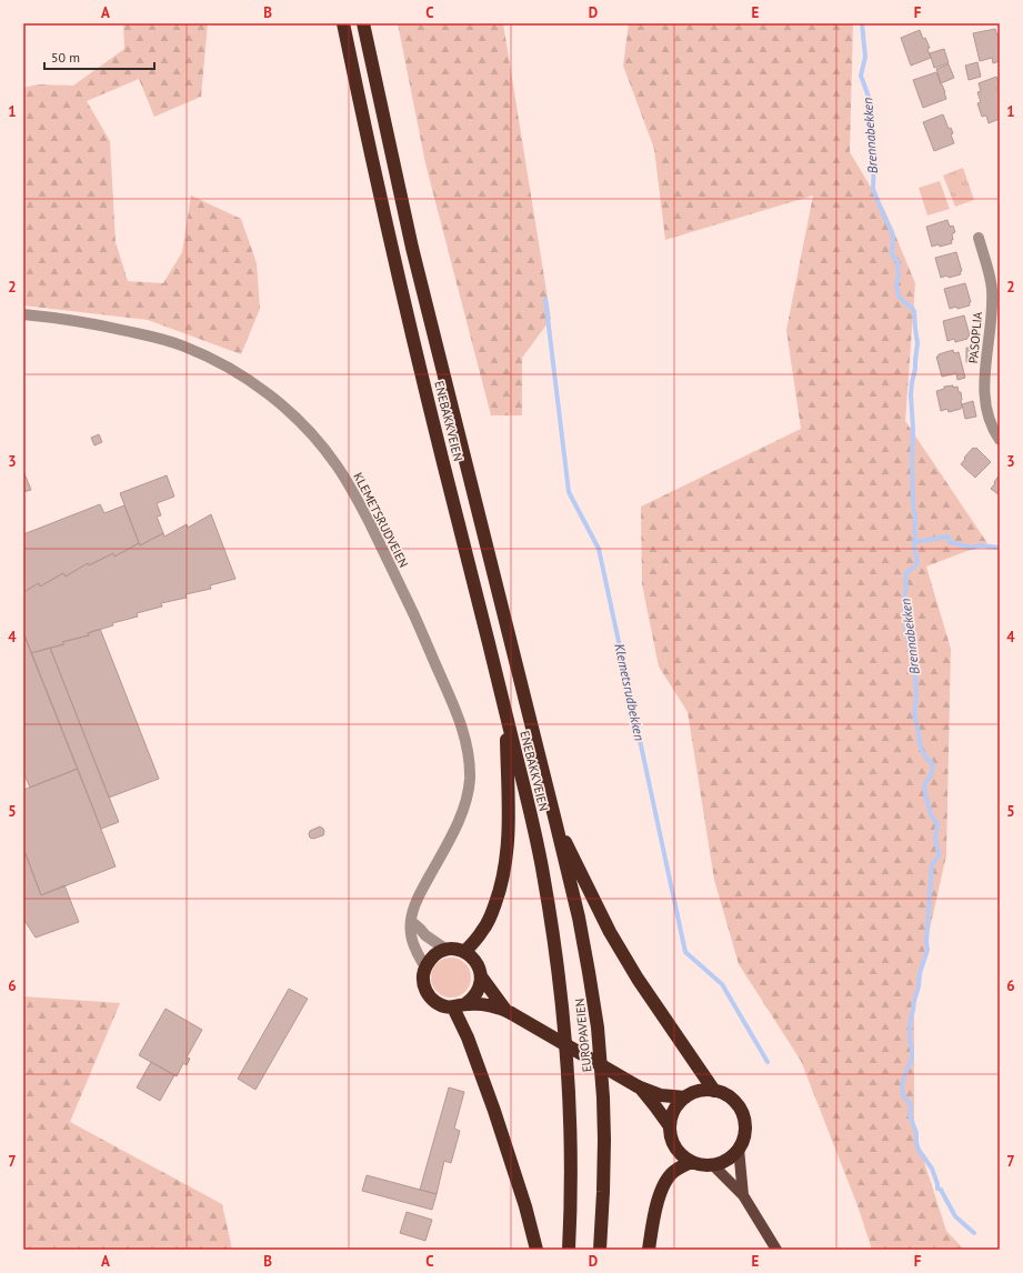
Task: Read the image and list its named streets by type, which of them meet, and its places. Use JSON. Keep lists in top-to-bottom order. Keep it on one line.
{"streets":{"highway":["ENEBAKKVEIEN","EUROPAVEIEN"],"street":["PASOPLIA","KLEMETSRUDVEIEN"]},"crossings":[["ENEBAKKVEIEN","EUROPAVEIEN"]],"water":["Brennabekken","Klemetsrudbekken"],"scale_bar":"50 m","grid":{"columns":["A","B","C","D","E","F"],"rows":["1","2","3","4","5","6","7"]}}
